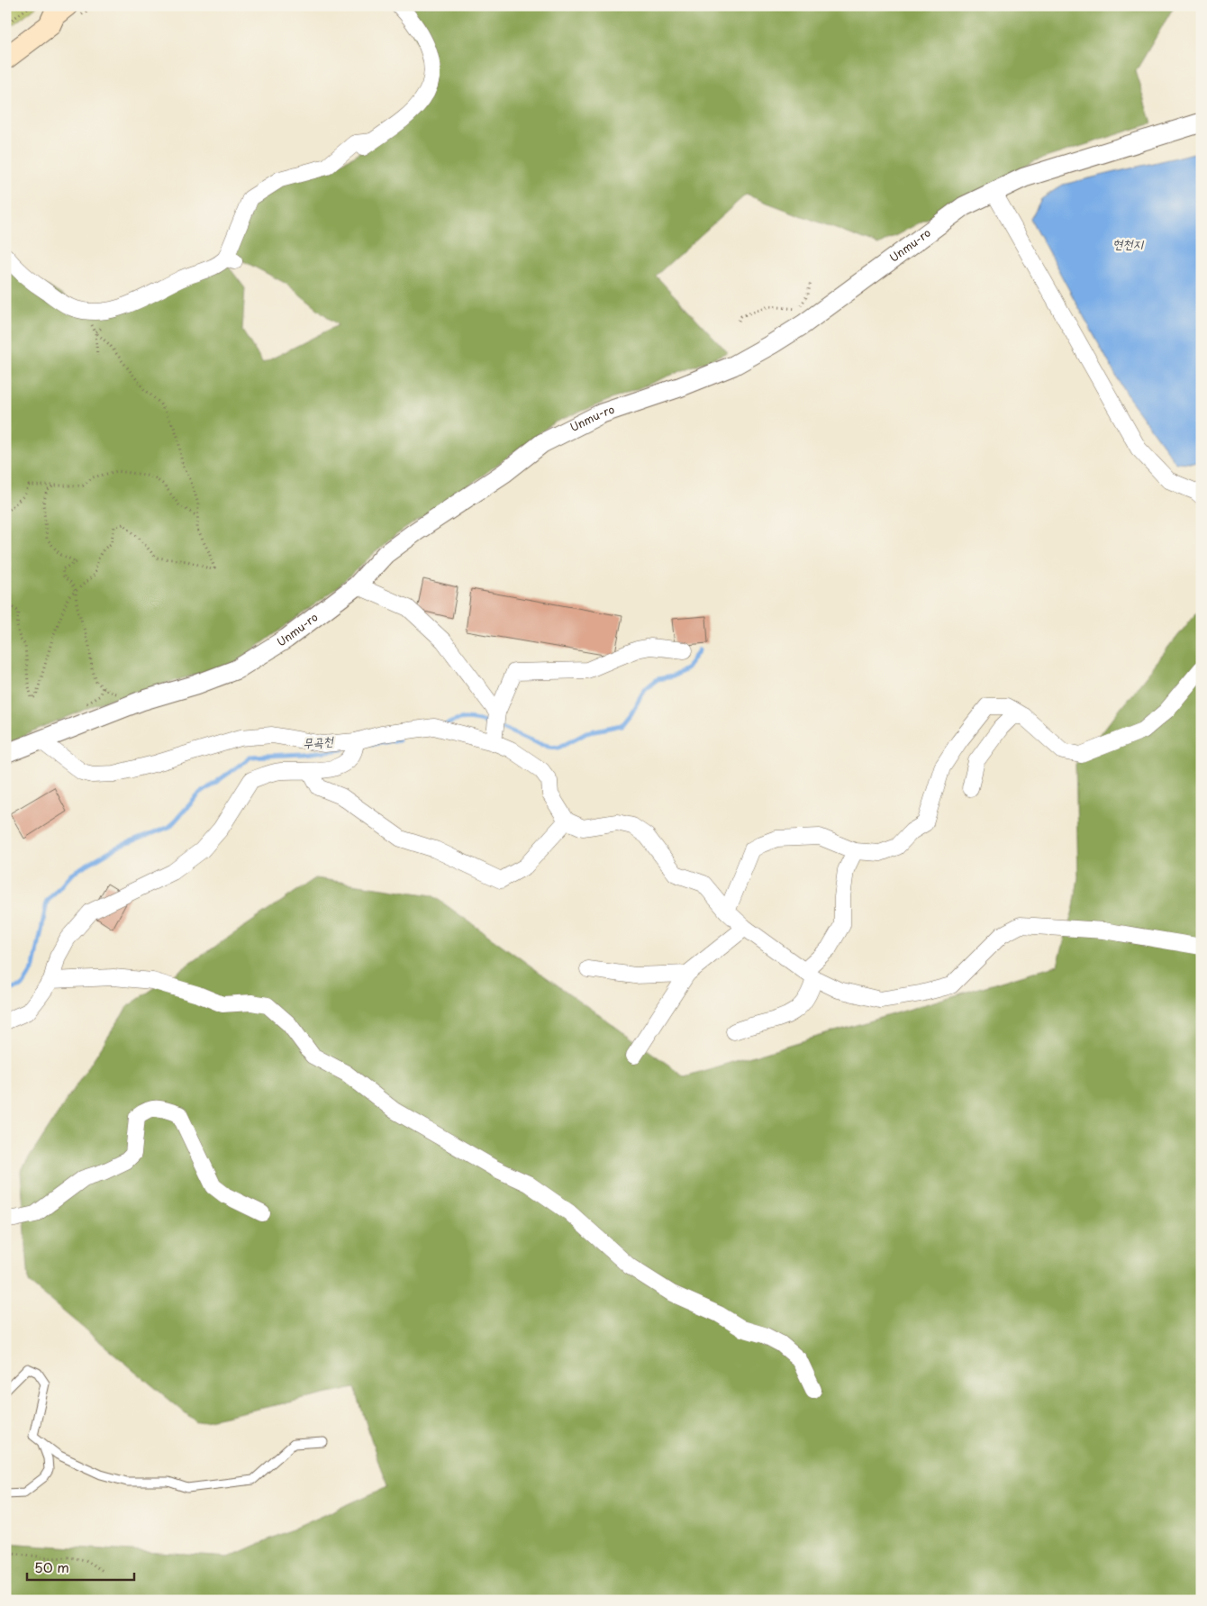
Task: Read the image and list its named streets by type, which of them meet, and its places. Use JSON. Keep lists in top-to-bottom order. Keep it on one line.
{"streets":{"street":["Unmu-ro"]},"water":["현천지","무곡천"],"scale_bar":"50 m"}
